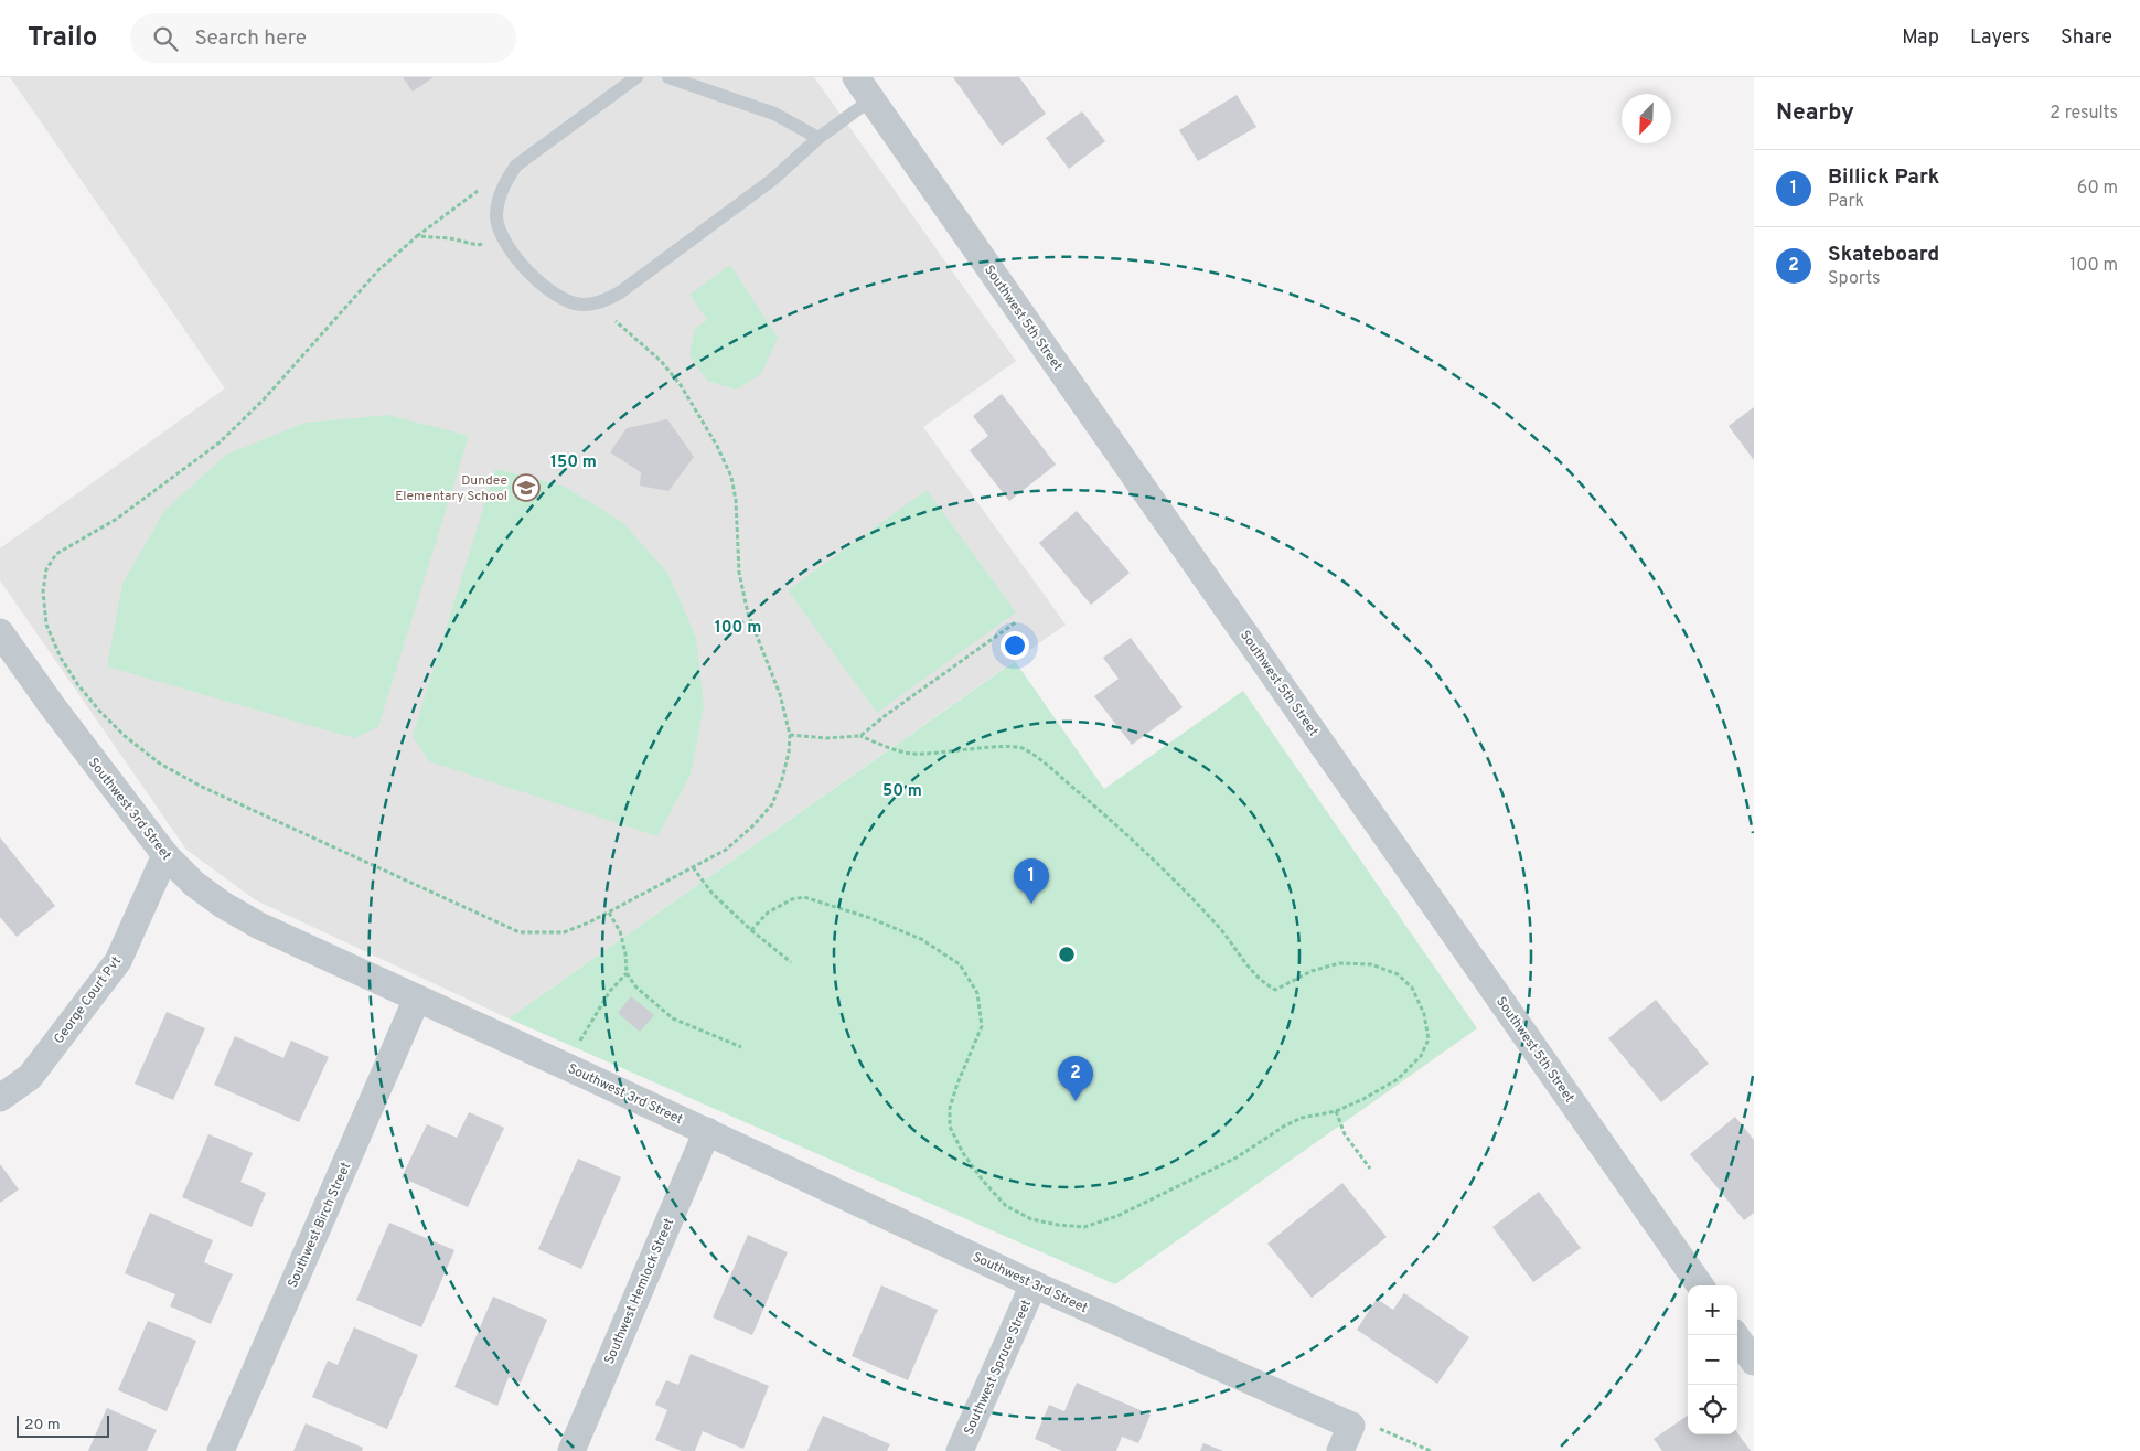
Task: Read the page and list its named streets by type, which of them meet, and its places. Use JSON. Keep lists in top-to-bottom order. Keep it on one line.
{"streets":{"street":["Southwest 5th Street","Southwest 3rd Street","George Court Pvt","Southwest Birch Street","Southwest Hemlock Street","Southwest Spruce Street"]},"crossings":[["Southwest 3rd Street","George Court Pvt"],["Southwest 3rd Street","Southwest Birch Street"],["Southwest 3rd Street","Southwest Hemlock Street"],["Southwest 3rd Street","Southwest Spruce Street"]],"places":{"school or university":["Dundee Elementary School"]},"scale_bar":"20 m","north":"bottom left","page":{"header":"Trailo","search":"Search here","nav":["Map","Layers","Share"],"heading":["Nearby","2 results"],"list":[{"mark":"1","name":"Billick Park","note":"Park","value":"60 m"},{"mark":"2","name":"Skateboard","note":"Sports","value":"100 m"}],"pins":["1","2"],"map_buttons":["+","−"],"scale":"20 m"},"rings":["150 m","100 m","50 m"]}
